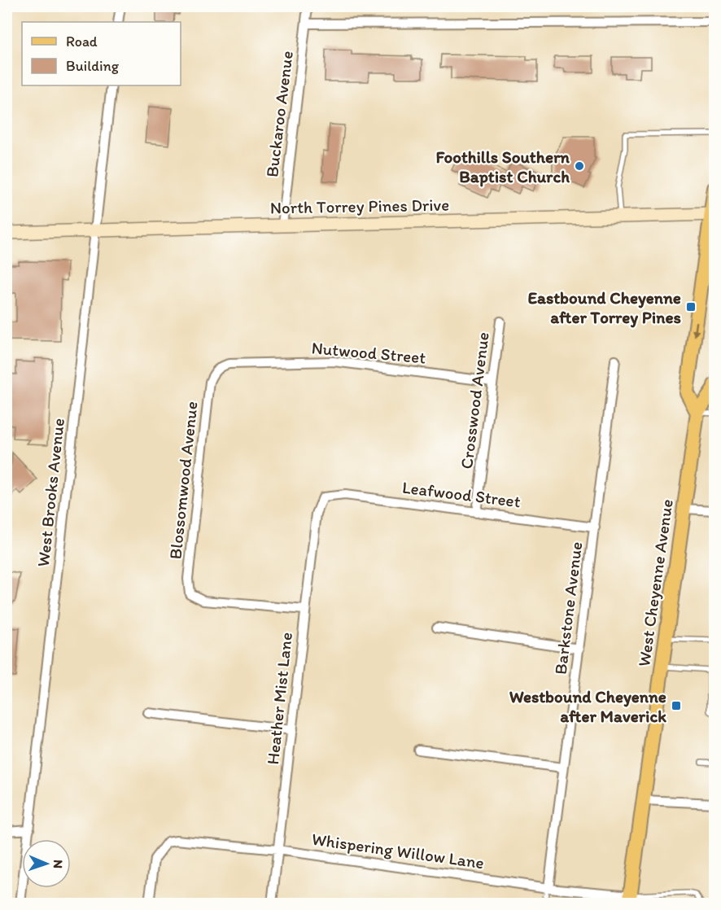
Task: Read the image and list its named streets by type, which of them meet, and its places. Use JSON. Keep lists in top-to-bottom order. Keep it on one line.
{"streets":{"main road":["North Torrey Pines Drive","West Cheyenne Avenue"],"street":["Buckaroo Avenue","Nutwood Street","Crosswood Avenue","Blossomwood Avenue","West Brooks Avenue","Leafwood Street","Barkstone Avenue","Heather Mist Lane","Whispering Willow Lane"]},"crossings":[["Buckaroo Avenue","North Torrey Pines Drive"],["North Torrey Pines Drive","West Brooks Avenue"],["Nutwood Street","Crosswood Avenue"],["Nutwood Street","Blossomwood Avenue"],["Crosswood Avenue","Leafwood Street"],["Blossomwood Avenue","Heather Mist Lane"],["Leafwood Street","Barkstone Avenue"],["Leafwood Street","Heather Mist Lane"],["West Cheyenne Avenue","Whispering Willow Lane"],["Barkstone Avenue","Whispering Willow Lane"],["Heather Mist Lane","Whispering Willow Lane"]],"places":{"other":["Foothills Southern Baptist Church"],"transit":["Eastbound Cheyenne after Torrey Pines","Westbound Cheyenne after Maverick"]},"legend":["Road","Building"],"north":"right"}
